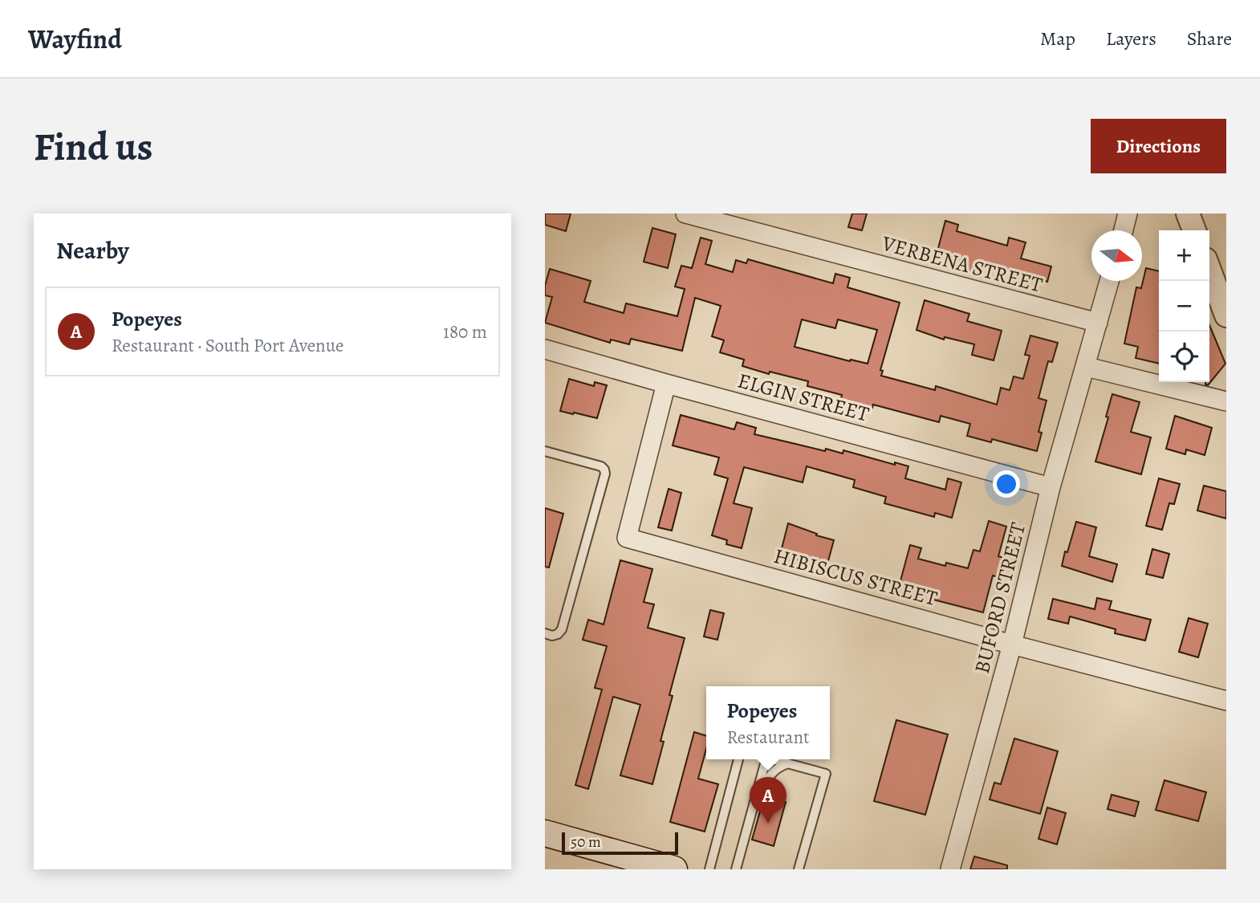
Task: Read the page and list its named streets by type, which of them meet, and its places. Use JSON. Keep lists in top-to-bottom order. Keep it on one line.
{"streets":{"street":["VERBENA STREET","ELGIN STREET","HIBISCUS STREET","BUFORD STREET"]},"crossings":[["VERBENA STREET","BUFORD STREET"],["ELGIN STREET","HIBISCUS STREET"],["ELGIN STREET","BUFORD STREET"],["HIBISCUS STREET","BUFORD STREET"]],"scale_bar":"50 m","north":"right","page":{"header":"Wayfind","nav":["Map","Layers","Share"],"buttons":"Directions","title":"Find us","heading":"Nearby","map_buttons":["+","−"],"list":[{"mark":"A","name":"Popeyes","note":"Restaurant · South Port Avenue","value":"180 m"}],"popup":["Popeyes","Restaurant"],"pins":"A","scale":"50 m"}}
